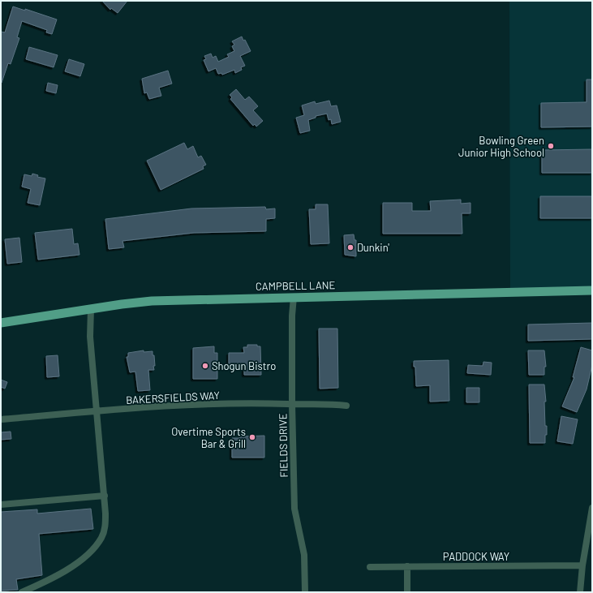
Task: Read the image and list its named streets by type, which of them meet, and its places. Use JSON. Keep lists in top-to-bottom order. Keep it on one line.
{"streets":{"main road":["CAMPBELL LANE"],"street":["BAKERSFIELDS WAY","FIELDS DRIVE","PADDOCK WAY"]},"crossings":[["CAMPBELL LANE","FIELDS DRIVE"],["BAKERSFIELDS WAY","FIELDS DRIVE"]],"places":["Bowling Green Junior High School","Dunkin'","Shogun Bistro","Overtime Sports Bar & Grill"]}
